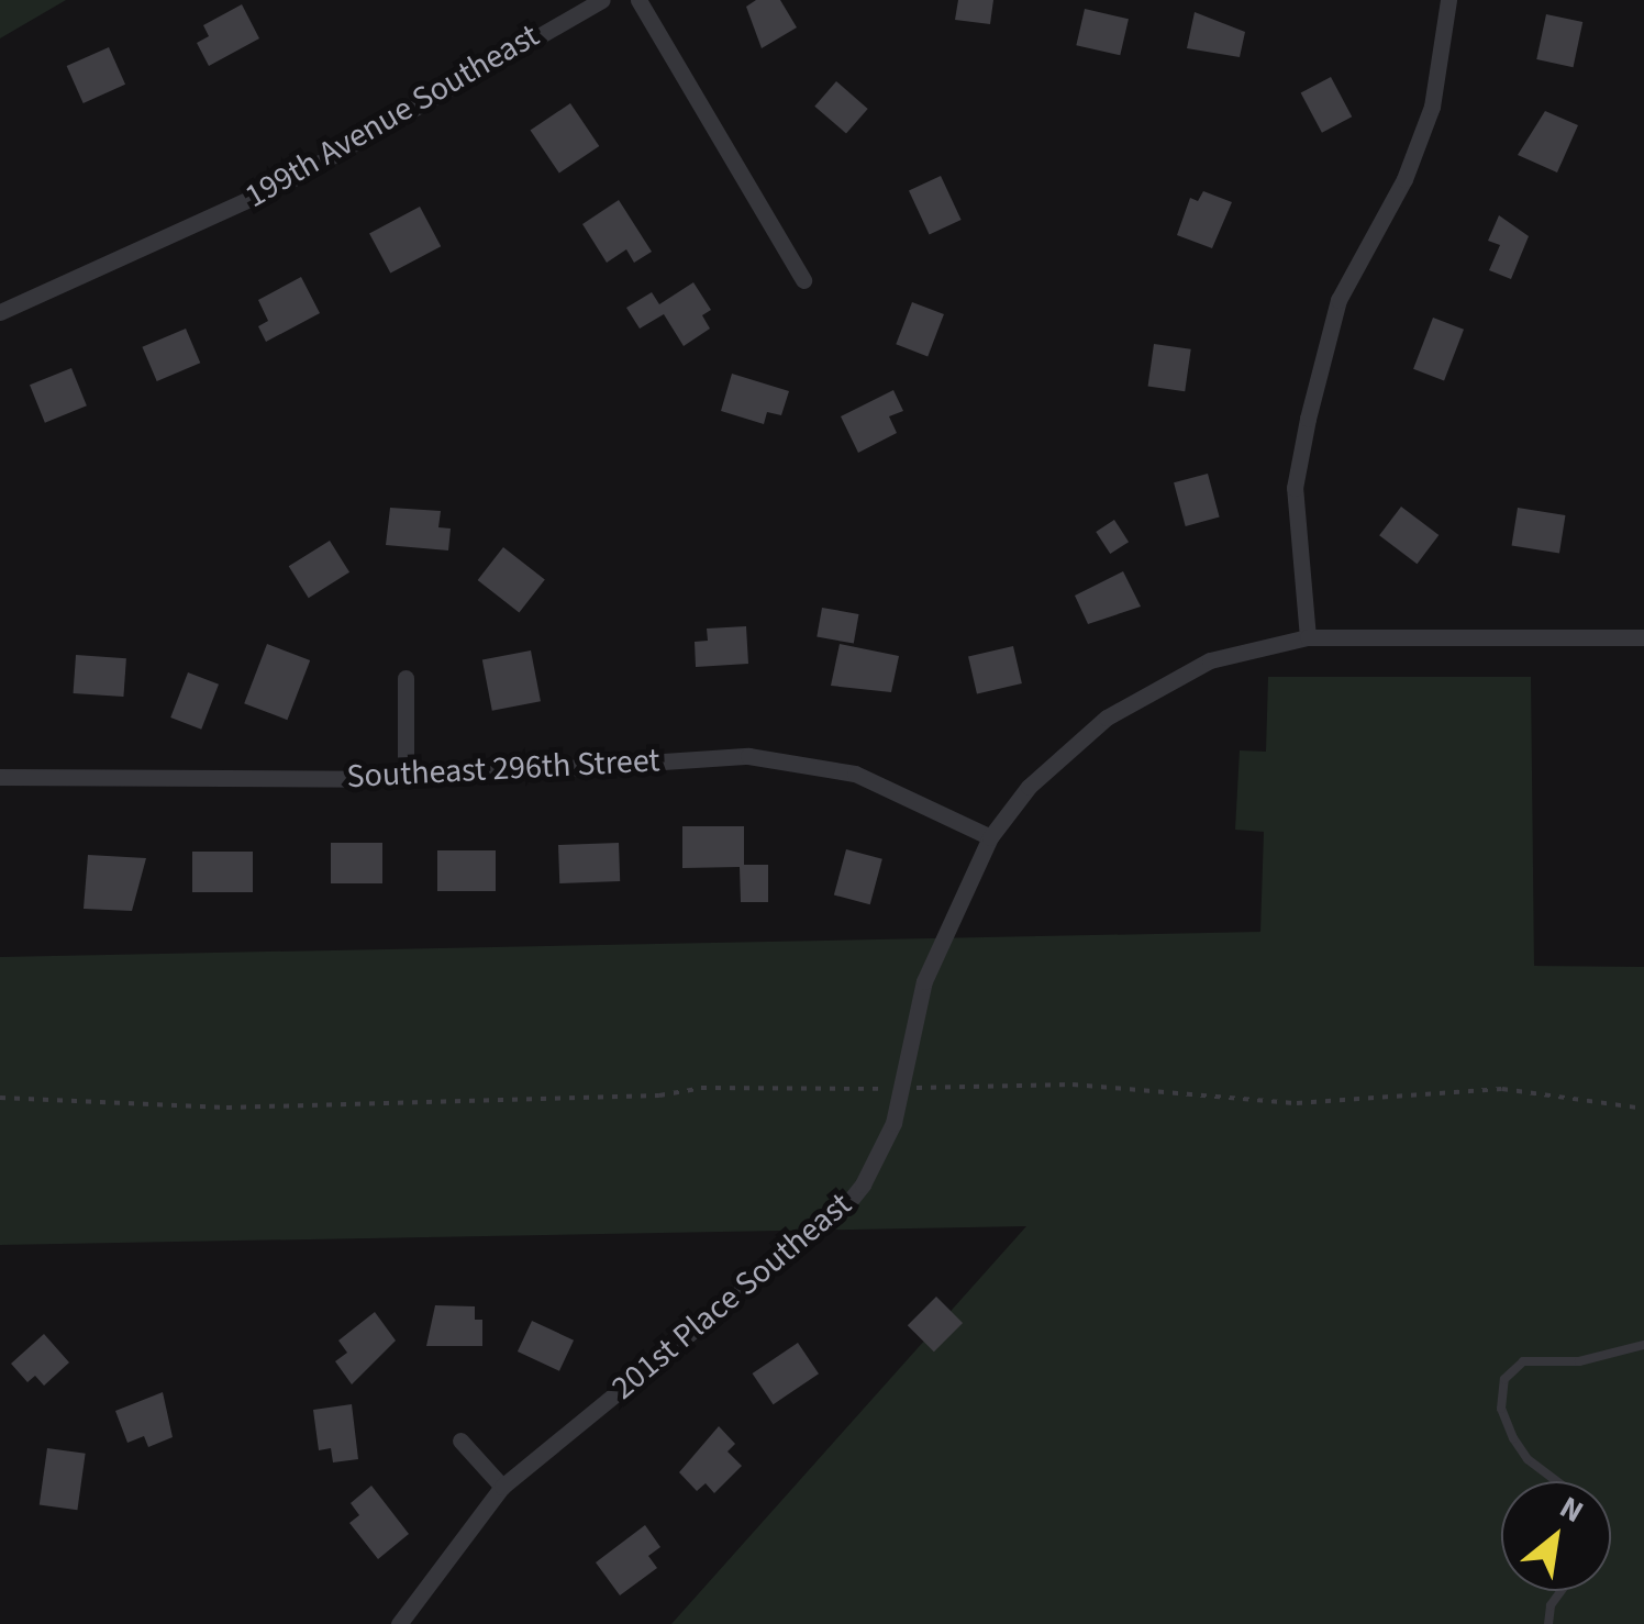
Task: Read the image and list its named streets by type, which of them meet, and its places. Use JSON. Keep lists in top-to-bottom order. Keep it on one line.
{"streets":{"street":["199th Avenue Southeast","Southeast 296th Street","201st Place Southeast"]},"crossings":[["Southeast 296th Street","201st Place Southeast"]],"north":"top right"}
